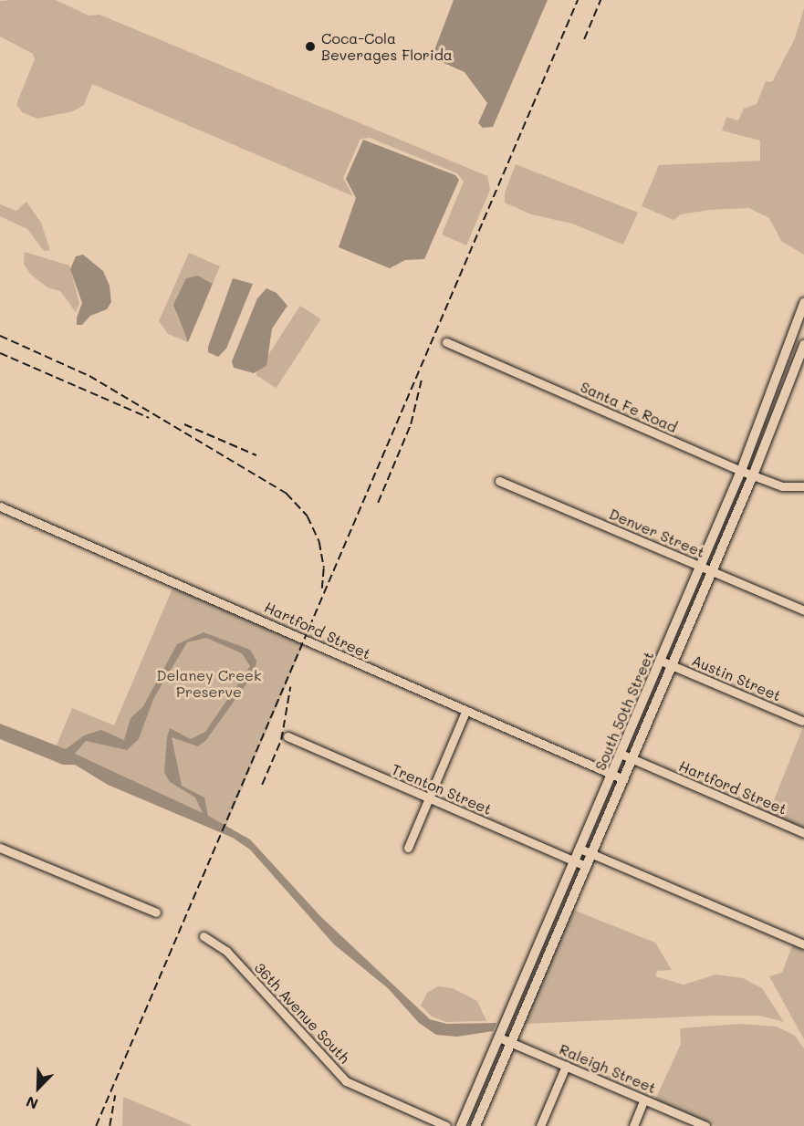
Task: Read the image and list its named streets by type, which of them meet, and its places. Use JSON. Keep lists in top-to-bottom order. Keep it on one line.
{"streets":{"main road":["South 50th Street"],"street":["Santa Fe Road","Denver Street","Hartford Street","Austin Street","Trenton Street","36th Avenue South","Raleigh Street"]},"crossings":[["Santa Fe Road","South 50th Street"],["Denver Street","South 50th Street"],["Hartford Street","South 50th Street"],["Austin Street","South 50th Street"],["South 50th Street","Trenton Street"],["South 50th Street","Raleigh Street"]],"parks":["Delaney Creek Preserve"],"places":["Coca-Cola Beverages Florida"],"north":"bottom left"}
